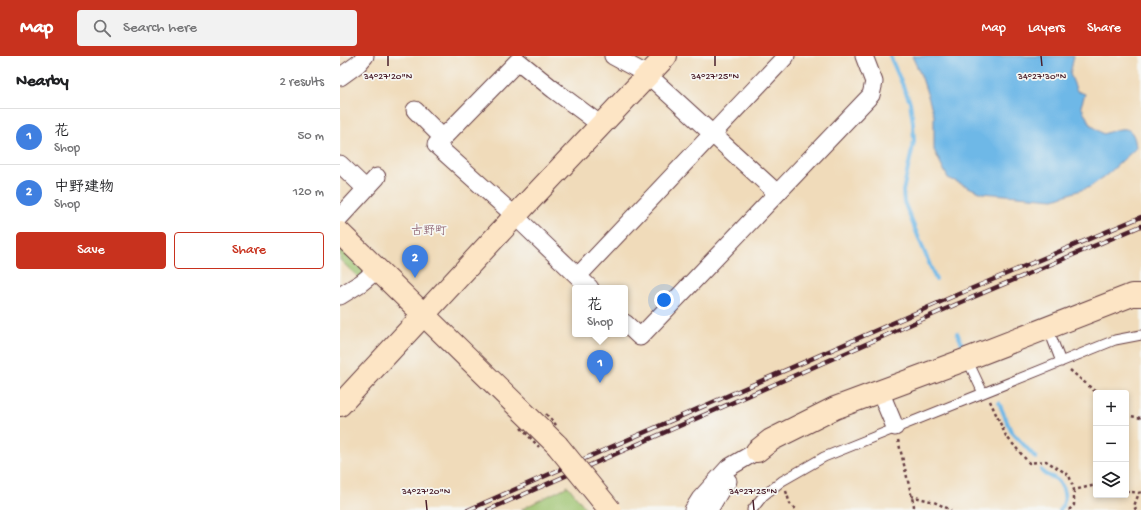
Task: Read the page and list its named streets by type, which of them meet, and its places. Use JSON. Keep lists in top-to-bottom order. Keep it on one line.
{"districts":["古野町"],"page":{"header":"Map","search":"Search here","nav":["Map","Layers","Share"],"heading":["Nearby","2 results"],"list":[{"mark":"1","name":"花","note":"Shop","value":"50 m"},{"mark":"2","name":"中野建物","note":"Shop","value":"120 m"}],"buttons":["Save","Share"],"pins":["2","1"],"popup":["花","Shop"],"map_buttons":["+","−"]},"coordinates":["34°27'20\"N","34°27'25\"N","34°27'30\"N"]}
